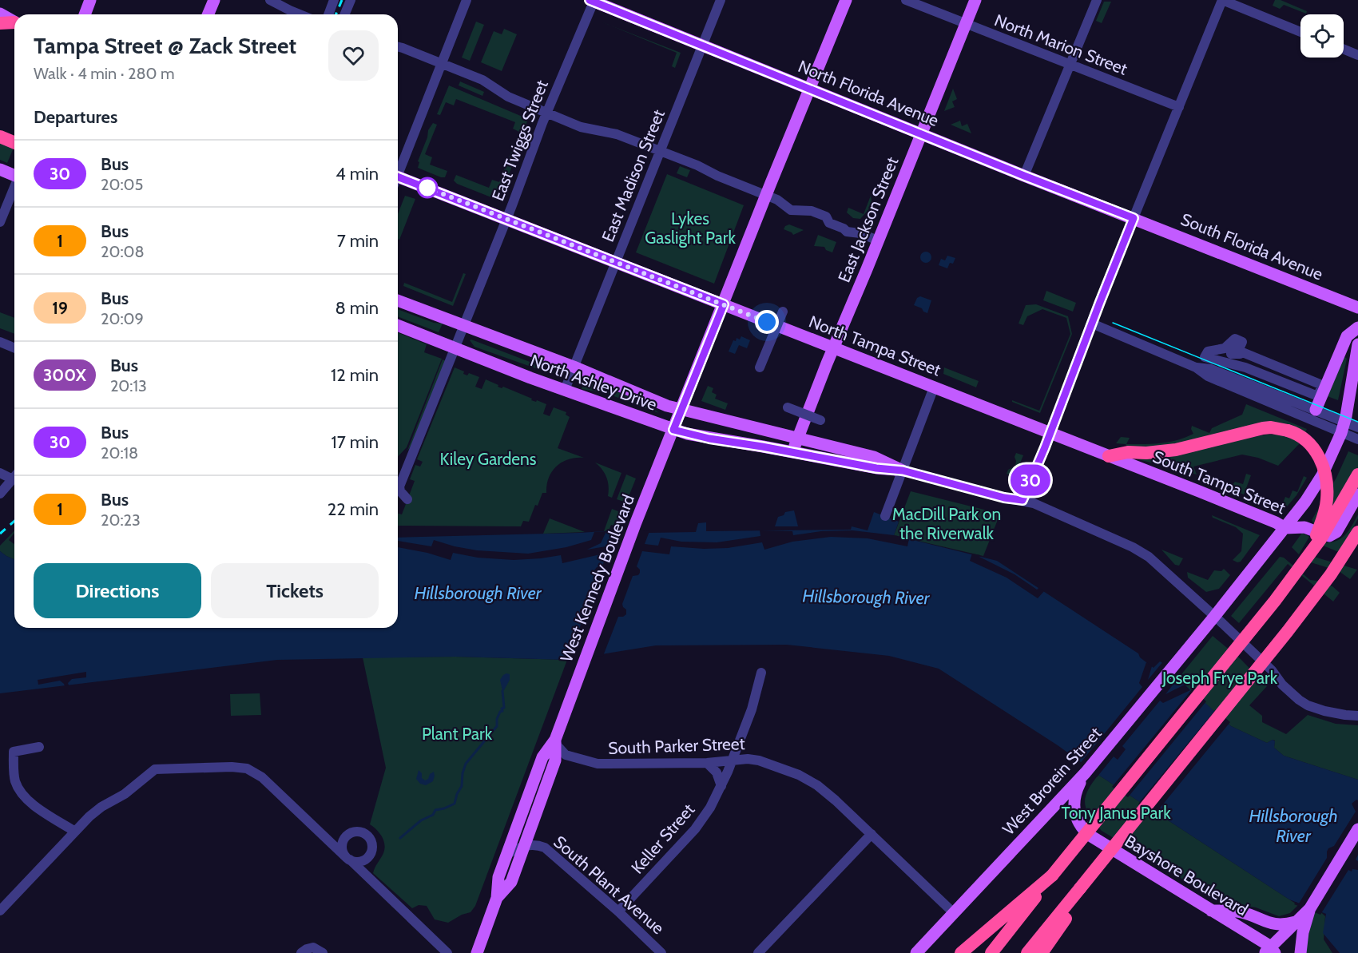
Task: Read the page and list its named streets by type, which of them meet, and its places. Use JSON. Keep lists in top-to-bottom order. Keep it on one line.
{"streets":{"main road":["North Florida Avenue","East Jackson Street","South Florida Avenue","North Tampa Street","North Ashley Drive","South Tampa Street","West Kennedy Boulevard","West Brorein Street","Bayshore Boulevard"],"street":["North Marion Street","East Twiggs Street","East Madison Street","South Parker Street","Keller Street","South Plant Avenue"]},"crossings":[["North Marion Street","East Jackson Street"],["North Florida Avenue","East Twiggs Street"],["North Florida Avenue","East Madison Street"],["North Florida Avenue","East Jackson Street"],["North Florida Avenue","South Florida Avenue"],["North Florida Avenue","West Kennedy Boulevard"],["East Twiggs Street","North Tampa Street"],["East Twiggs Street","North Ashley Drive"],["East Madison Street","North Tampa Street"],["East Madison Street","North Ashley Drive"],["East Jackson Street","North Tampa Street"],["East Jackson Street","North Ashley Drive"],["North Tampa Street","South Tampa Street"],["North Tampa Street","West Kennedy Boulevard"],["North Ashley Drive","West Kennedy Boulevard"],["South Tampa Street","West Brorein Street"],["West Kennedy Boulevard","South Parker Street"],["West Kennedy Boulevard","South Plant Avenue"],["South Parker Street","West Brorein Street"],["South Parker Street","Keller Street"],["West Brorein Street","Bayshore Boulevard"],["Keller Street","South Plant Avenue"]],"water":["Hillsborough River"],"parks":["Lykes Gaslight Park","Kiley Gardens","MacDill Park on the Riverwalk","Joseph Frye Park","Plant Park","Tony Janus Park"],"lines":["bus line 30"],"page":{"on_map":"30","heading":[["Tampa Street @ Zack Street","Walk · 4 min · 280 m"],"Departures"],"list":[{"mark":"30","name":"Bus","note":"20:05","value":"4 min"},{"mark":"1","name":"Bus","note":"20:08","value":"7 min"},{"mark":"19","name":"Bus","note":"20:09","value":"8 min"},{"mark":"300X","name":"Bus","note":"20:13","value":"12 min"},{"mark":"30","name":"Bus","note":"20:18","value":"17 min"},{"mark":"1","name":"Bus","note":"20:23","value":"22 min"}],"buttons":["Directions","Tickets"]}}
